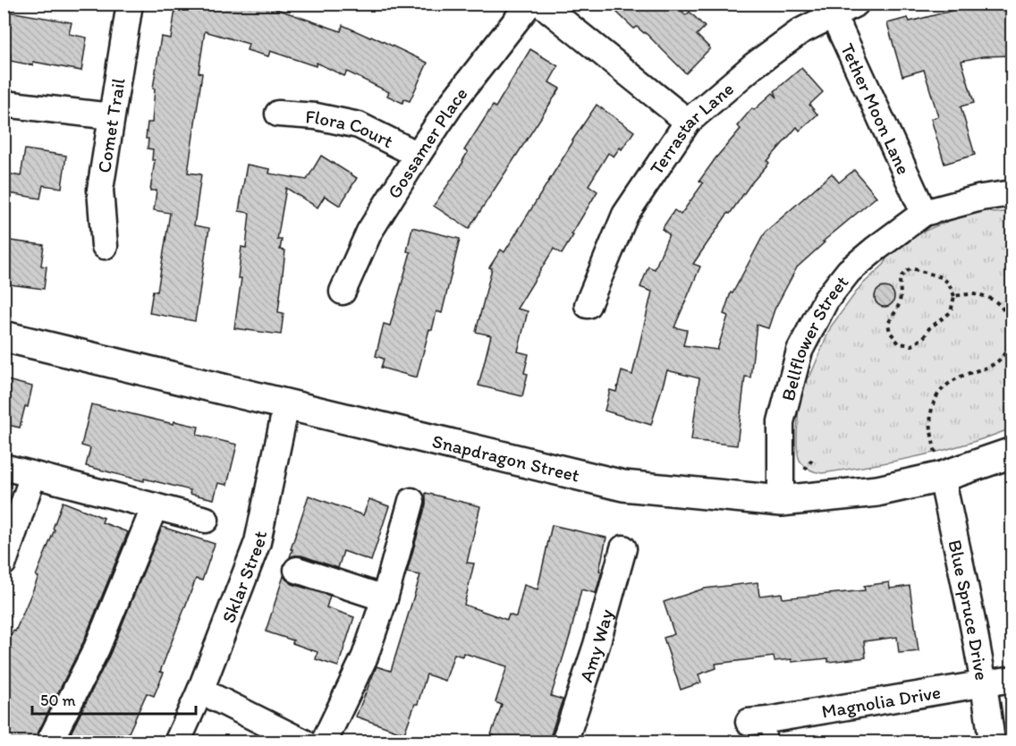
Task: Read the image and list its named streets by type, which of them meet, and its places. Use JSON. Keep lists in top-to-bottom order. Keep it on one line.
{"streets":{"street":["Tether Moon Lane","Comet Trail","Terrastar Lane","Flora Court","Gossamer Place","Bellflower Street","Snapdragon Street","Sklar Street","Blue Spruce Drive","Amy Way","Magnolia Drive"]},"crossings":[["Tether Moon Lane","Terrastar Lane"],["Tether Moon Lane","Bellflower Street"],["Flora Court","Gossamer Place"],["Bellflower Street","Snapdragon Street"],["Snapdragon Street","Sklar Street"],["Snapdragon Street","Blue Spruce Drive"],["Blue Spruce Drive","Magnolia Drive"]],"scale_bar":"50 m"}
